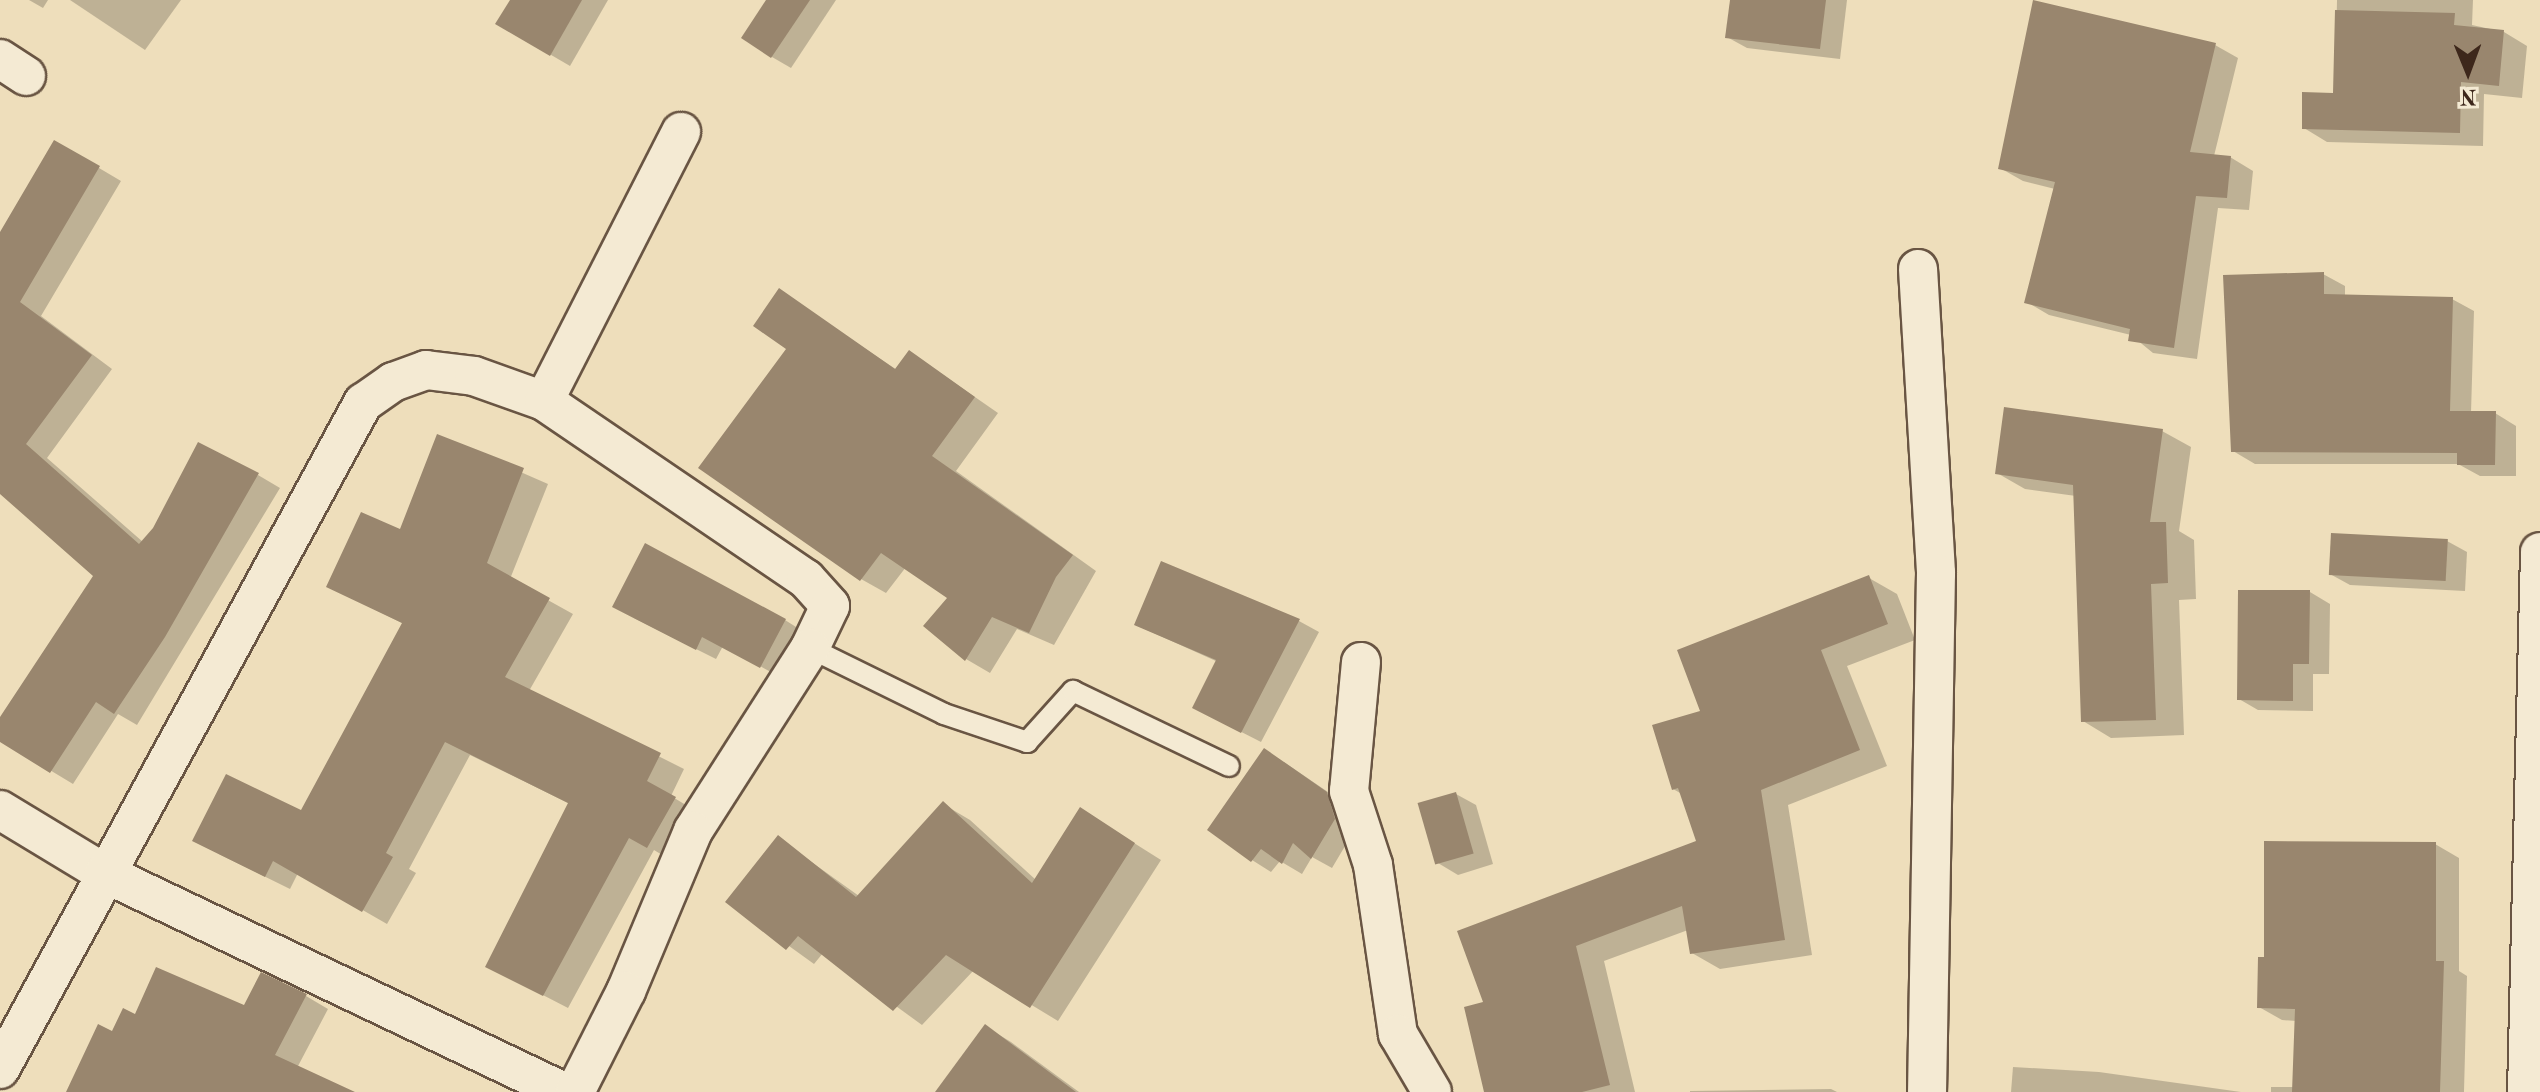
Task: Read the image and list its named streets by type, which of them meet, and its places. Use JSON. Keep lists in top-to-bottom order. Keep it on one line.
{"north":"bottom"}
